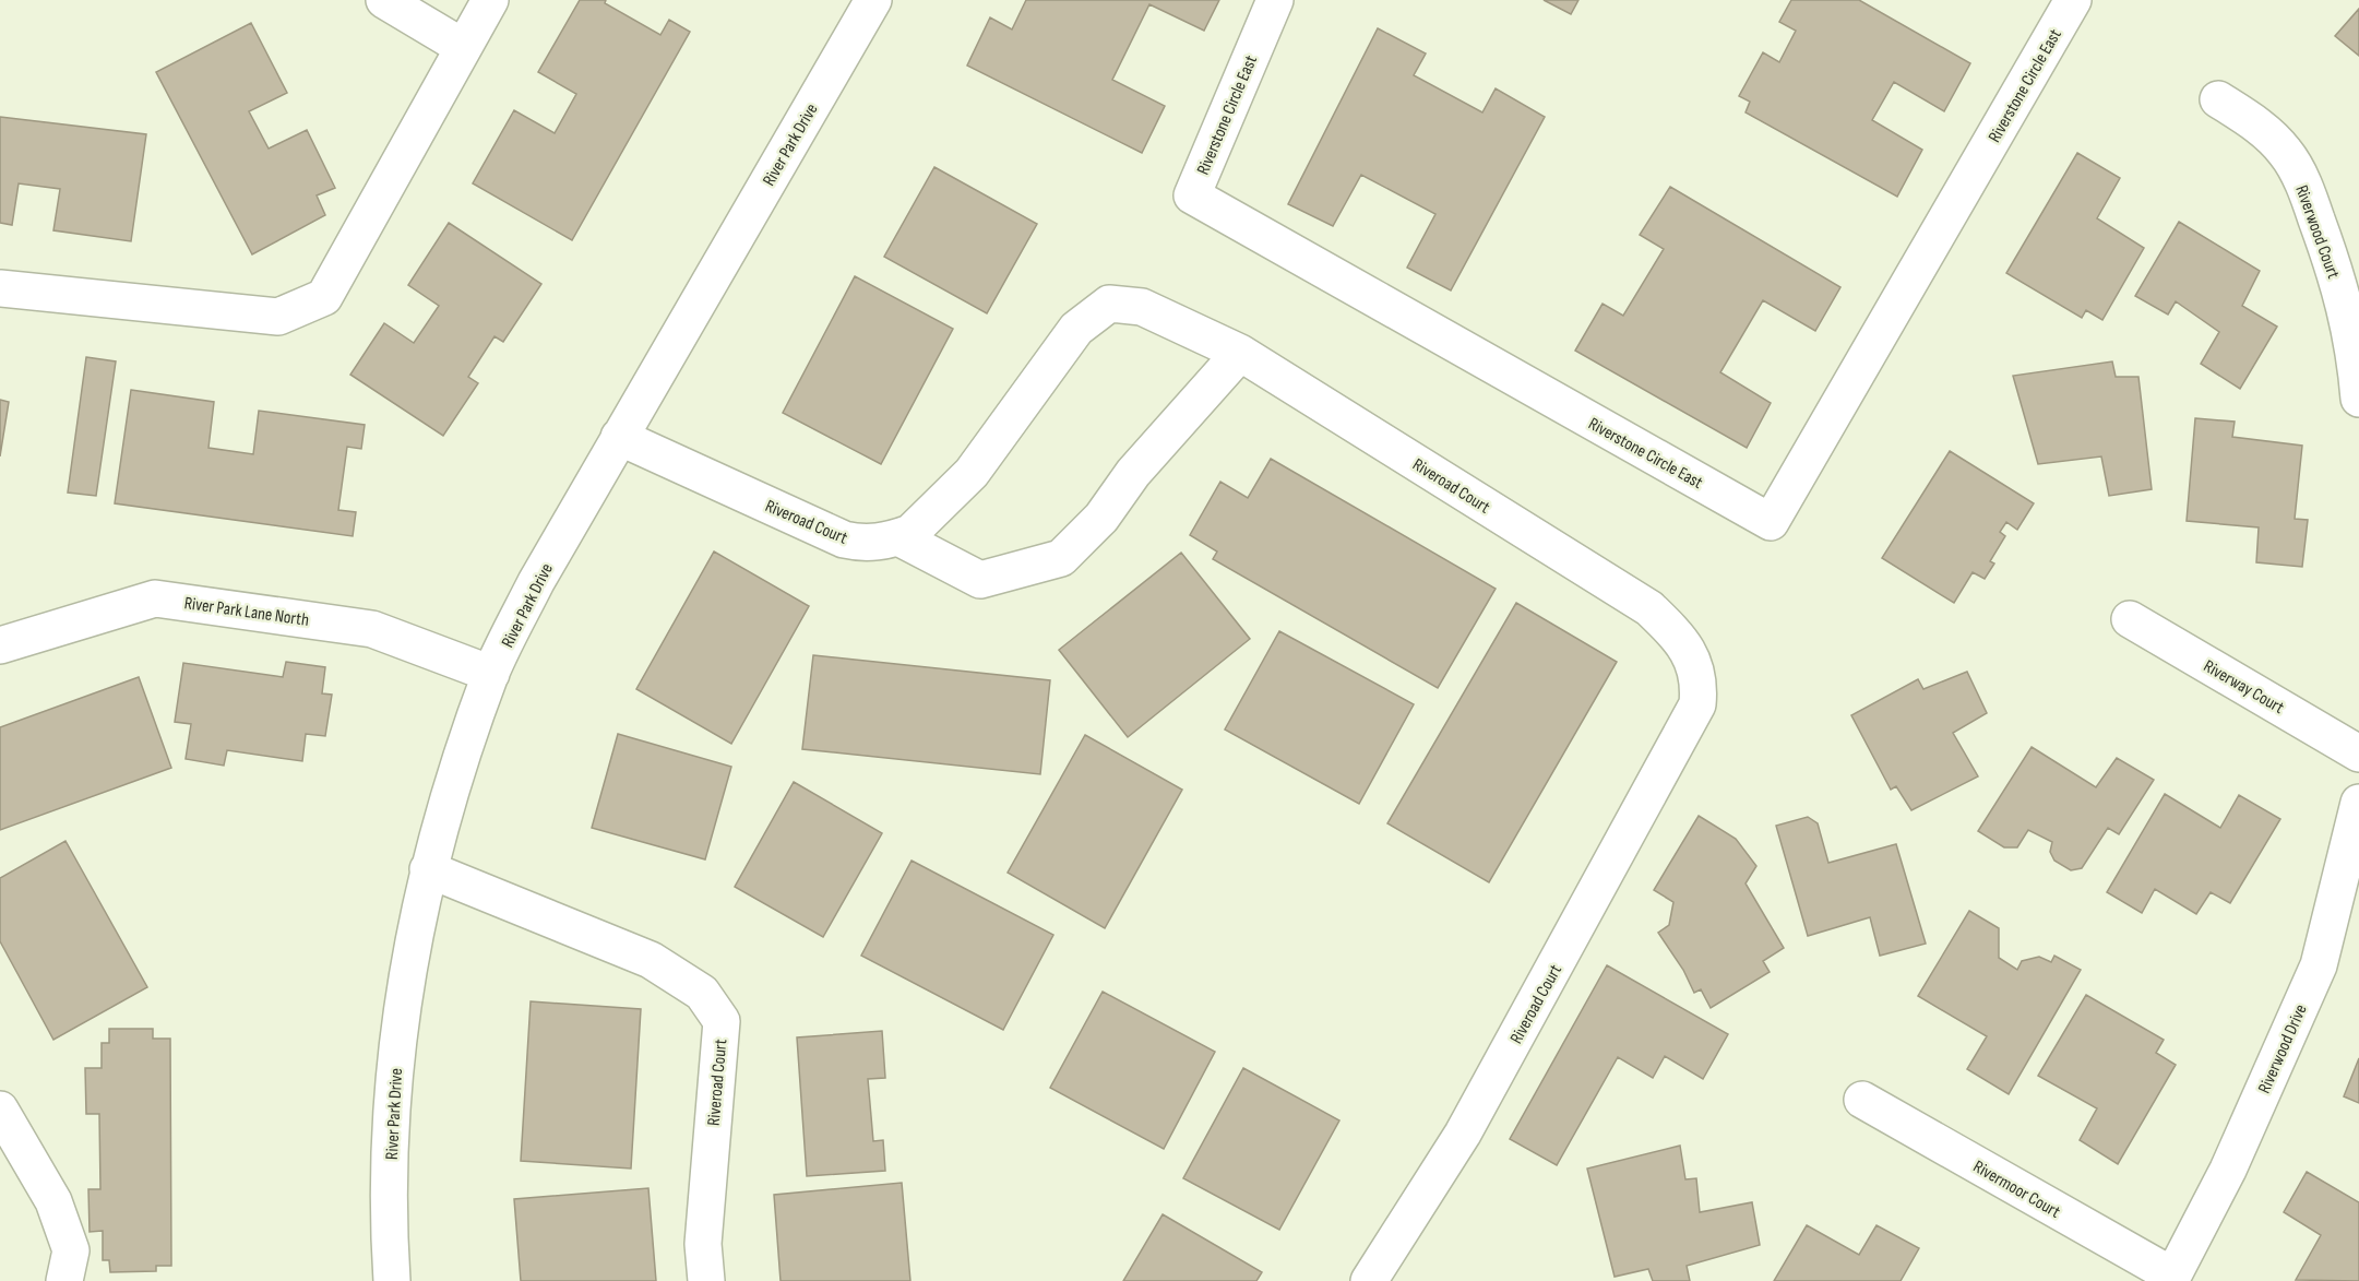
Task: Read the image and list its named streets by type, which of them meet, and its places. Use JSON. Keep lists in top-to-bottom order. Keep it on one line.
{"streets":{"street":["Riverstone Circle East","River Park Drive","Riverwood Court","Riveroad Court","River Park Lane North","Riverway Court","Riverwood Drive","Rivermoor Court"]},"crossings":[["River Park Drive","Riveroad Court"],["River Park Drive","River Park Lane North"],["Riverwood Drive","Rivermoor Court"]]}
